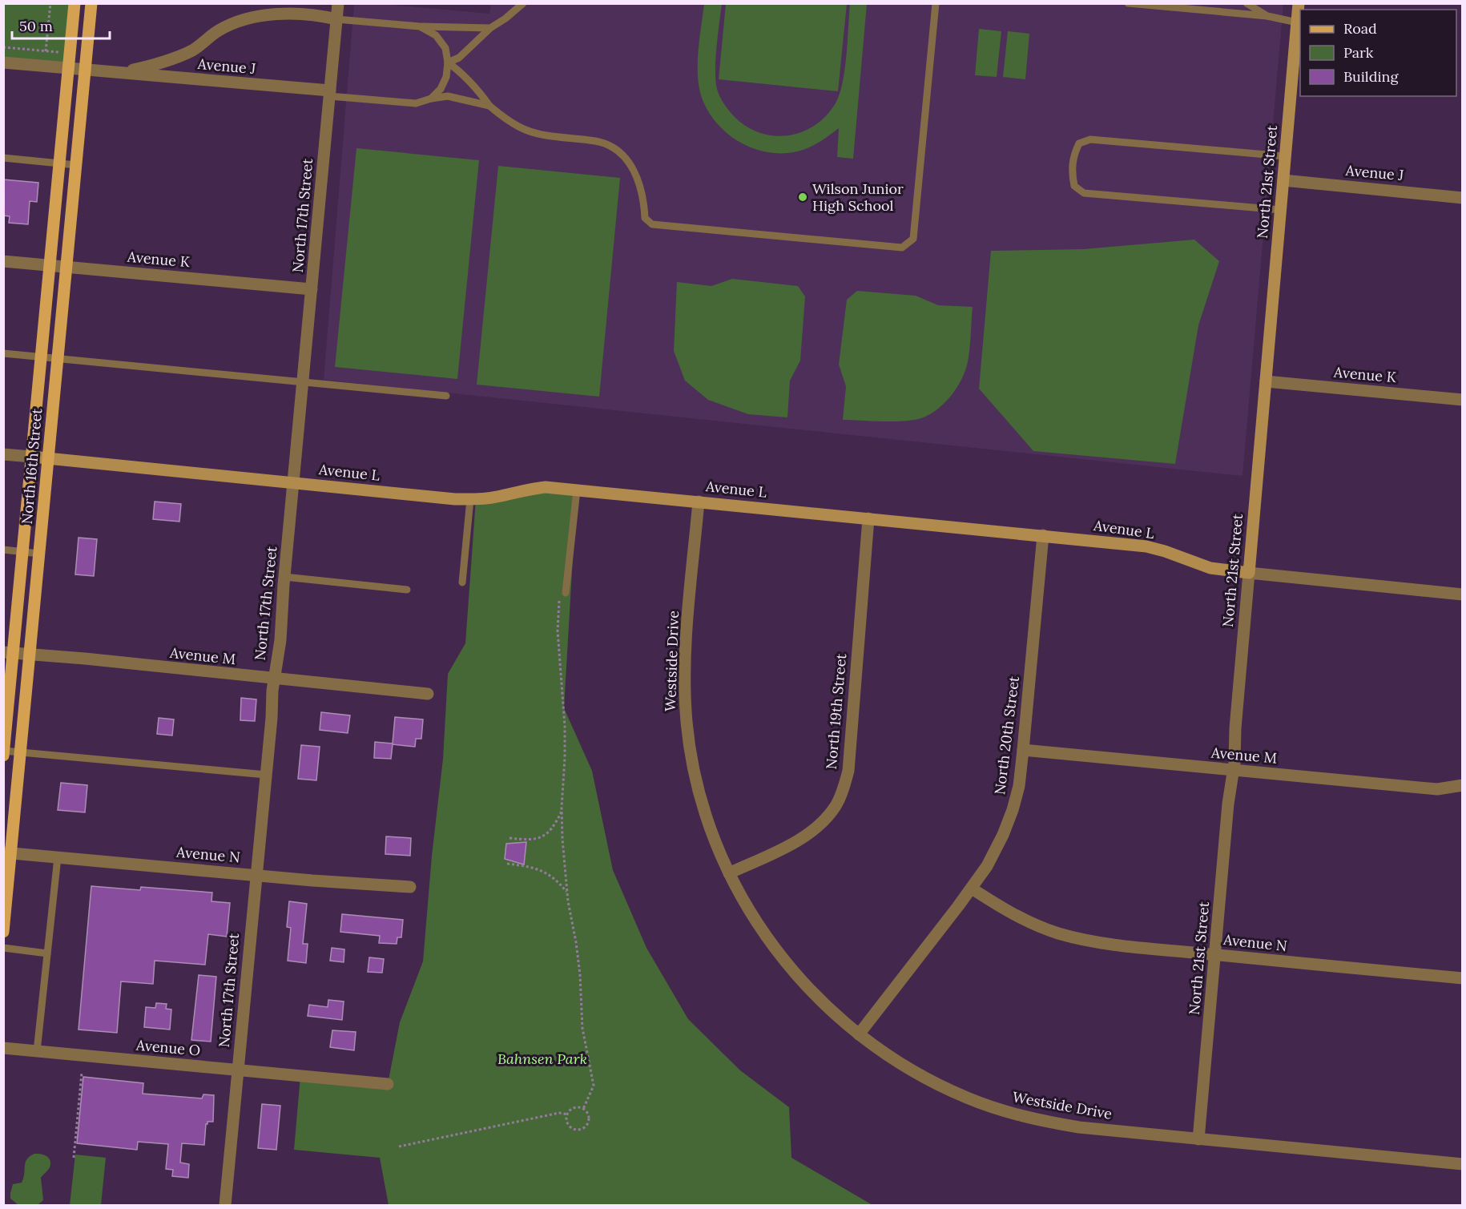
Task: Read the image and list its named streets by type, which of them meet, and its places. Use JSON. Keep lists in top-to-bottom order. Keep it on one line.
{"streets":{"main road":["North 16th Street"],"street":["Avenue J","North 21st Street","North 17th Street","Avenue K","Avenue L","Avenue M","Westside Drive","North 19th Street","North 20th Street","Avenue N","Avenue O"]},"crossings":[["Avenue J","North 21st Street"],["Avenue J","North 17th Street"],["Avenue J","North 16th Street"],["North 21st Street","Avenue K"],["North 21st Street","Avenue L"],["North 21st Street","Avenue M"],["North 21st Street","Westside Drive"],["North 21st Street","Avenue N"],["North 17th Street","Avenue K"],["North 17th Street","Avenue L"],["North 17th Street","Avenue M"],["North 17th Street","Avenue N"],["North 17th Street","Avenue O"],["Avenue K","North 16th Street"],["North 16th Street","Avenue L"],["North 16th Street","Avenue M"],["North 16th Street","Avenue N"],["Avenue L","Westside Drive"],["Avenue L","North 19th Street"],["Avenue L","North 20th Street"],["Avenue M","North 20th Street"],["Westside Drive","North 19th Street"],["Westside Drive","North 20th Street"],["North 20th Street","Avenue N"]],"parks":["Bahnsen Park"],"places":["Wilson Junior High School"],"legend":["Road","Park","Building"],"scale_bar":"50 m"}
